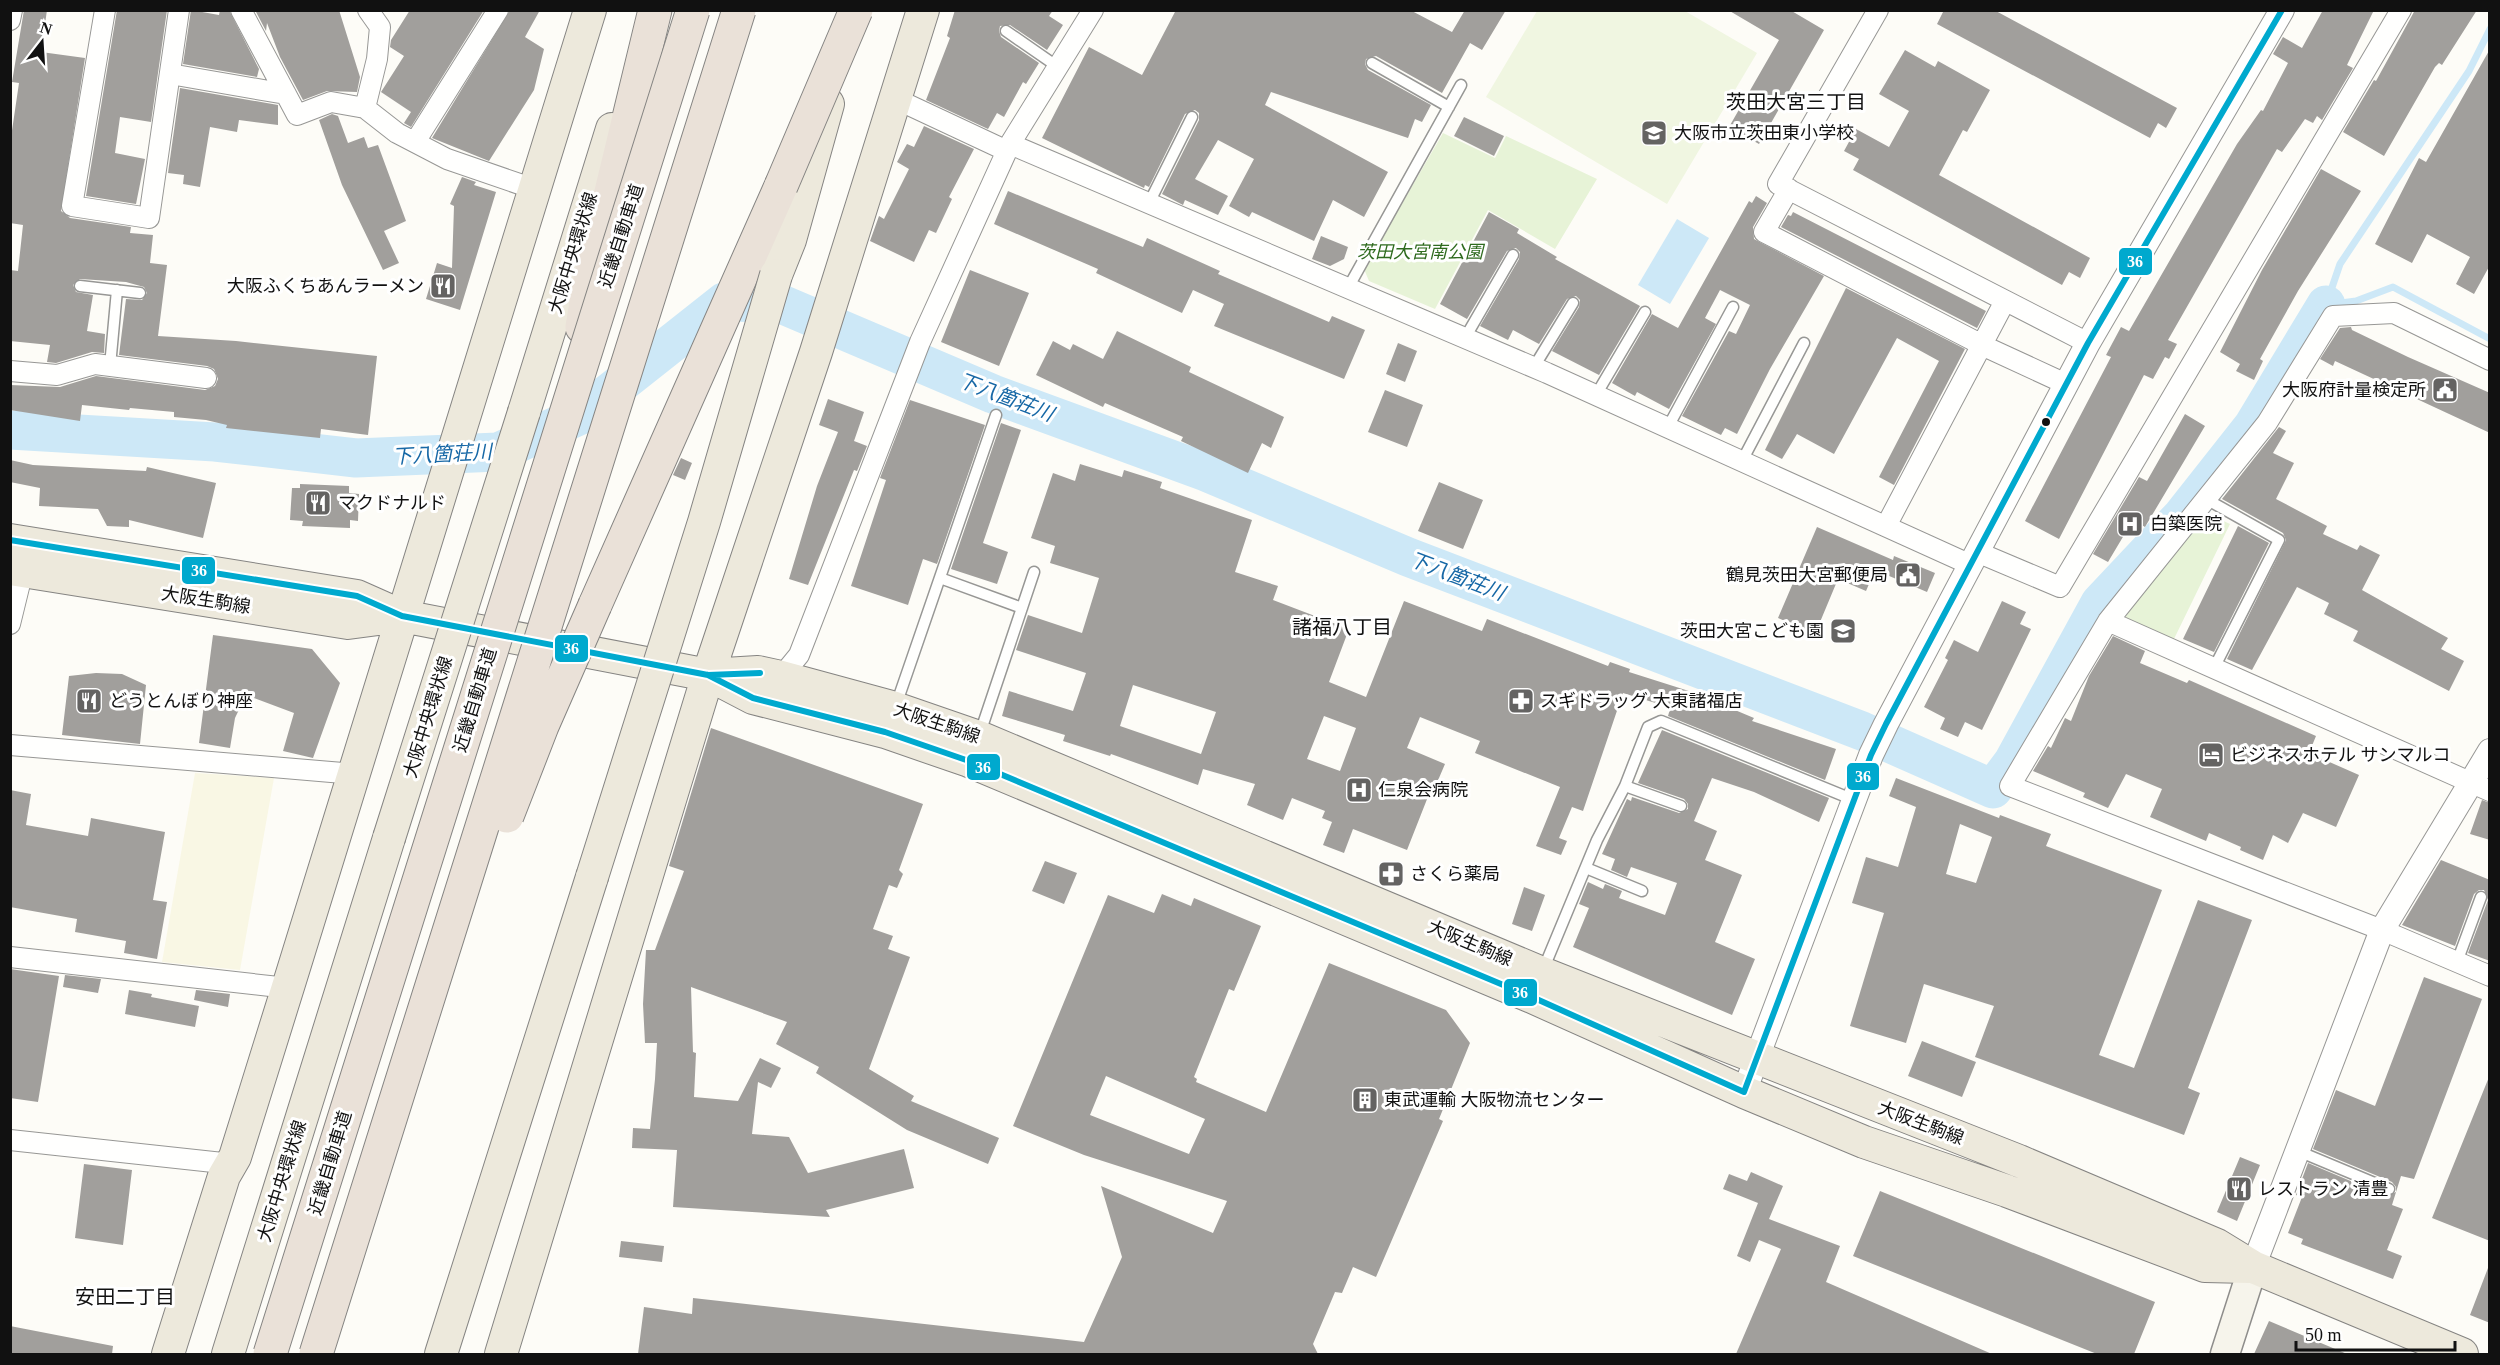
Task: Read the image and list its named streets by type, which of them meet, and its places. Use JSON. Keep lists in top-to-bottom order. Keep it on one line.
{"streets":{"highway":["近畿自動車道"],"main road":["大阪中央環状線","大阪生駒線"]},"districts":["茨田大宮三丁目","諸福八丁目","安田二丁目"],"water":["下八箇荘川"],"parks":["茨田大宮南公園"],"places":{"school or university":["大阪市立茨田東小学校","茨田大宮こども園"],"restaurant":["大阪ふくちあんラーメン","マクドナルド","どうとんぼり神座","レストラン 清豊"],"public building":["大阪府計量検定所","鶴見茨田大宮郵便局"],"hospital":["白築医院","仁泉会病院"],"pharmacy":["スギドラッグ 大東諸福店","さくら薬局"],"hotel":["ビジネスホテル サンマルコ"],"building":["東武運輸 大阪物流センター"]},"lines":["transit line 36"],"scale_bar":"50 m","north":"top"}
